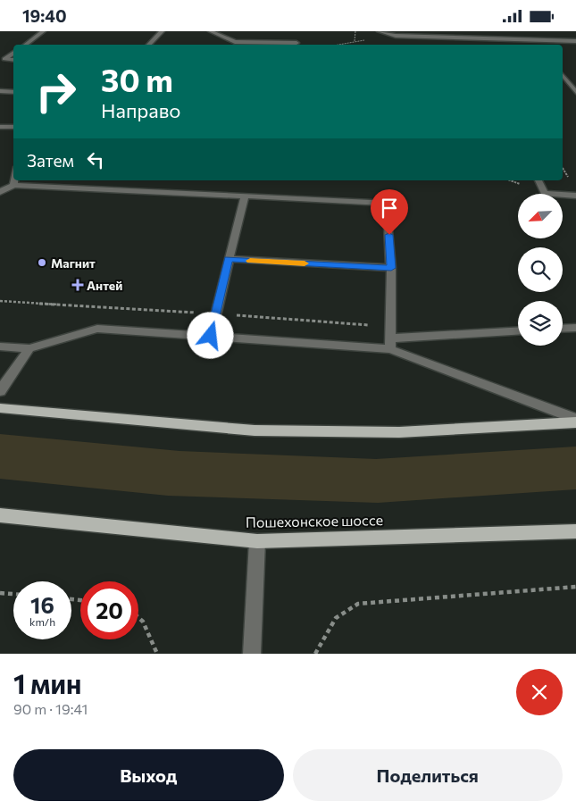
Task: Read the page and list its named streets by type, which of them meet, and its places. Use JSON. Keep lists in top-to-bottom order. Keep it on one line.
{"streets":{"main road":["Пошехонское шоссе"]},"places":{"other":["Магнит"],"health":["Антей"]},"north":"bottom left","page":{"status":"19:40","turn":["30 m","Направо"],"then":"Затем","speed":"16 km/h","limit":"20","heading":["1 мин","90 m · 19:41"],"buttons":["Выход","Поделиться"]}}
